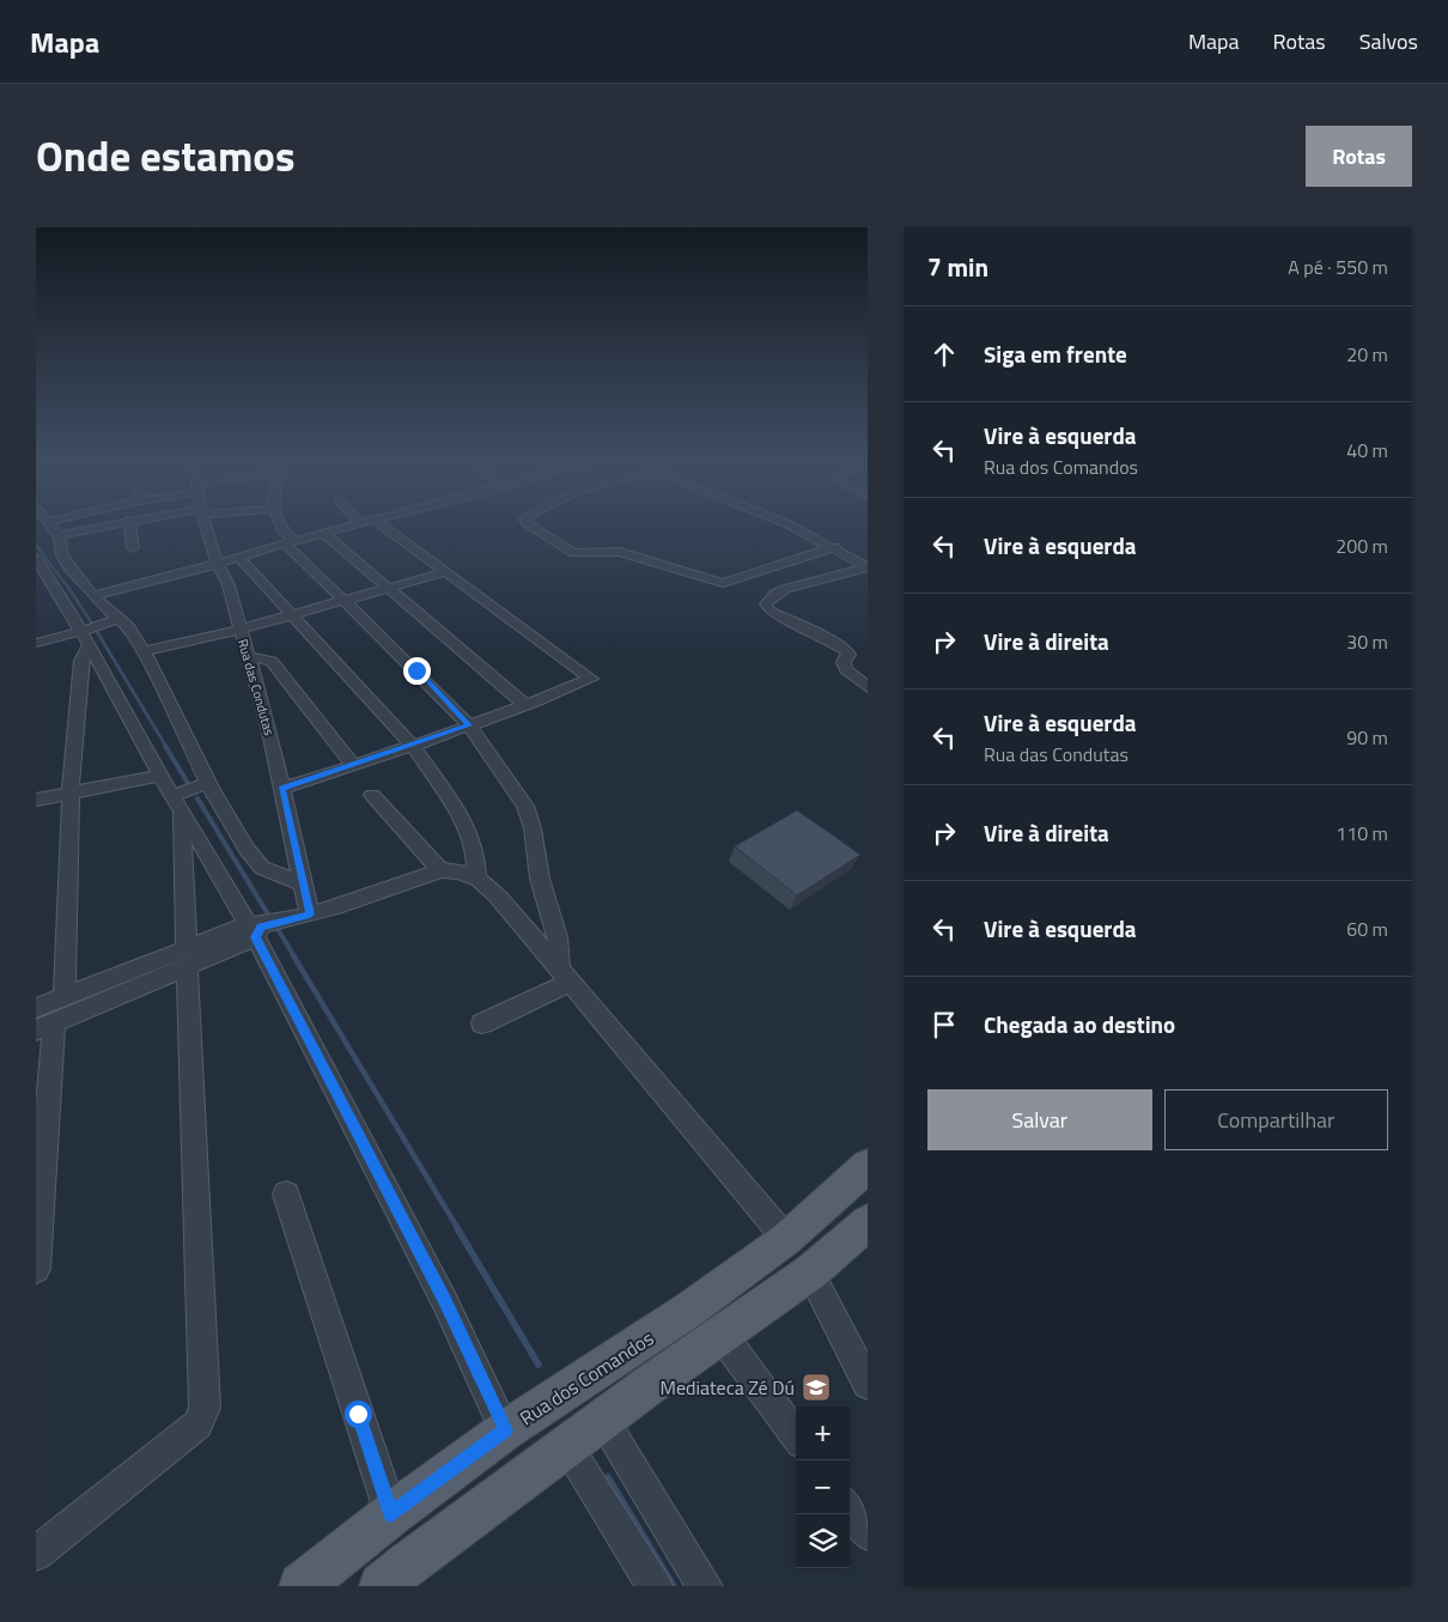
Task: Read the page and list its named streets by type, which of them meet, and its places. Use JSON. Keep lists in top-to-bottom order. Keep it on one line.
{"streets":{"main road":["Rua dos Comandos"],"street":["Rua das Condutas"]},"places":{"school or university":["Mediateca Zé Dú"]},"page":{"header":"Mapa","nav":["Mapa","Rotas","Salvos"],"title":"Onde estamos","buttons":["Rotas",["Salvar","Compartilhar"]],"heading":["7 min","A pé · 550 m"],"list":[["Siga em frente","20 m"],["Vire à esquerda","Rua dos Comandos","40 m"],["Vire à esquerda","200 m"],["Vire à direita","30 m"],["Vire à esquerda","Rua das Condutas","90 m"],["Vire à direita","110 m"],["Vire à esquerda","60 m"],"Chegada ao destino"],"map_buttons":["+","−"]}}
